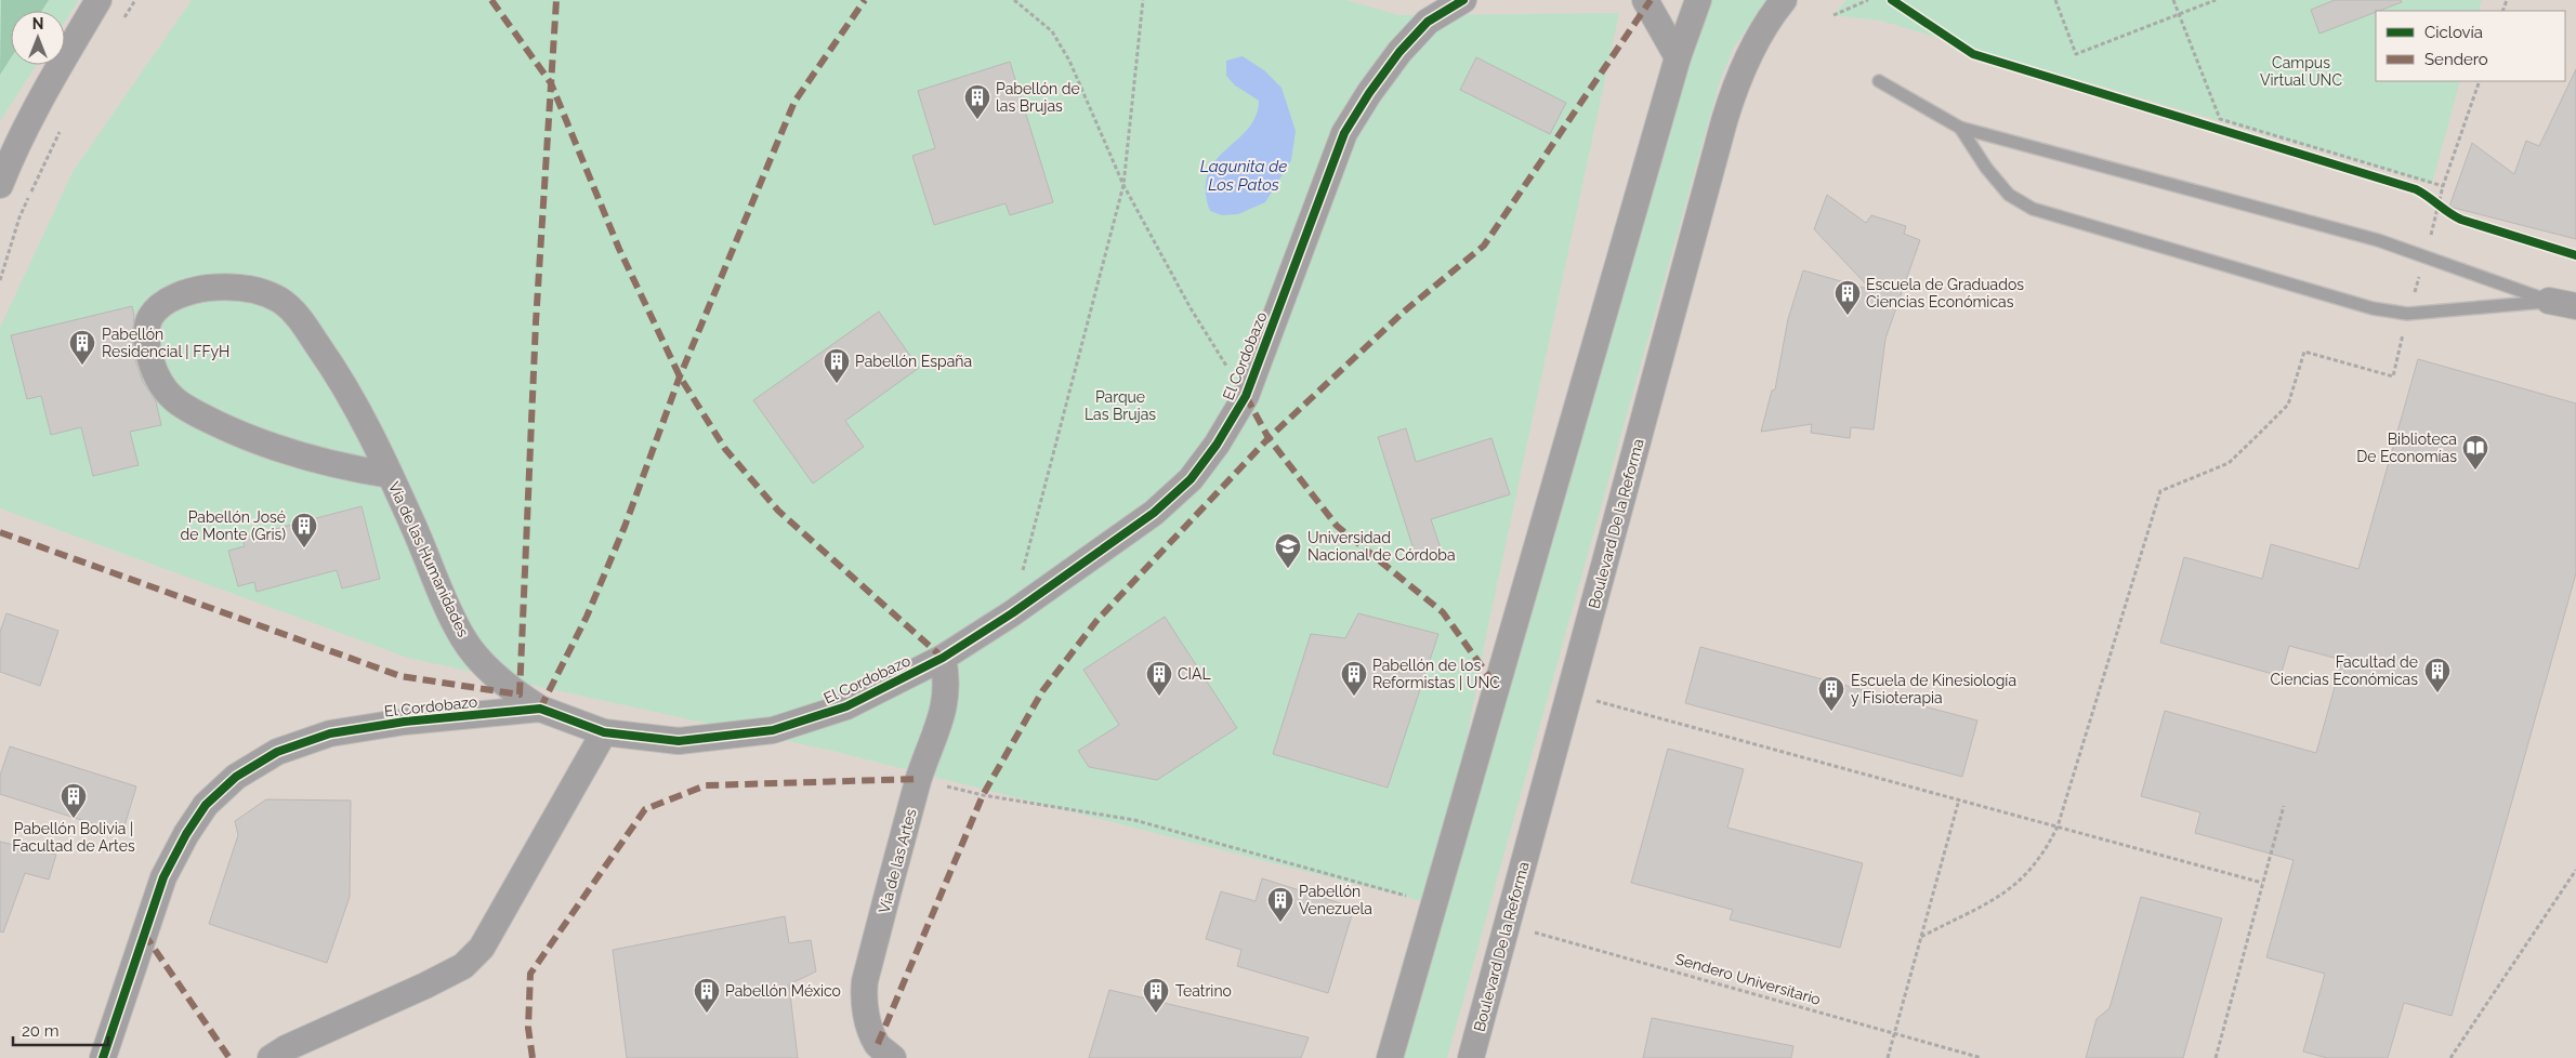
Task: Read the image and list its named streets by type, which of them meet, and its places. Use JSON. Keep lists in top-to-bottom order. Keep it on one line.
{"streets":{"street":["El Cordobazo","Boulevard De la Reforma","Vía de las Humanidades","Vía de las Artes"],"path":["Sendero Universitario"]},"crossings":[["El Cordobazo","Vía de las Humanidades"],["El Cordobazo","Vía de las Artes"],["Boulevard De la Reforma","Sendero Universitario"]],"water":["Lagunita de Los Patos"],"parks":["Campus Virtual UNC","Parque Las Brujas"],"places":{"building":["Pabellón de las Brujas","Escuela de Graduados Ciencias Económicas","Pabellón Residencial | FFyH","Pabellón España","Pabellón José de Monte (Gris)","Facultad de Ciencias Económicas","CIAL","Pabellón de los Reformistas | UNC","Escuela de Kinesiología y Fisioterapia","Pabellón Bolivia | Facultad de Artes","Pabellón Venezuela","Pabellón México","Teatrino"],"library":["Biblioteca De Economías"],"school or university":["Universidad Nacional de Córdoba"]},"legend":["Ciclovía","Sendero"],"scale_bar":"20 m","north":"top"}
